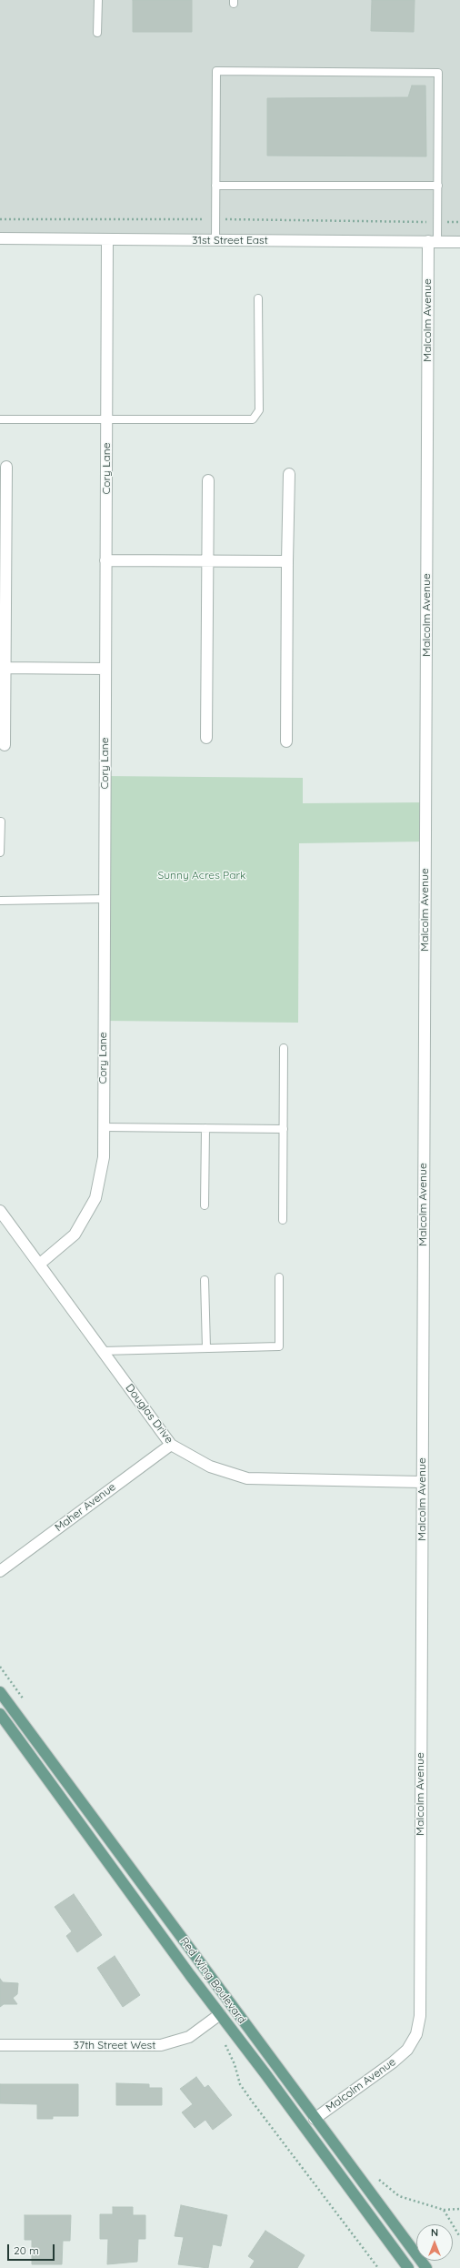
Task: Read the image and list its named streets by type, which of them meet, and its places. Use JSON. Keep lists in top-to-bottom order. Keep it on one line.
{"streets":{"main road":["Red Wing Boulevard"],"street":["31st Street East","Malcolm Avenue","Cory Lane","Douglas Drive","Maher Avenue","37th Street West"]},"crossings":[["31st Street East","Malcolm Avenue"],["31st Street East","Cory Lane"],["Malcolm Avenue","Douglas Drive"],["Malcolm Avenue","Red Wing Boulevard"],["Cory Lane","Douglas Drive"],["Douglas Drive","Maher Avenue"],["Red Wing Boulevard","37th Street West"]],"parks":["Sunny Acres Park"],"scale_bar":"20 m","north":"top"}
